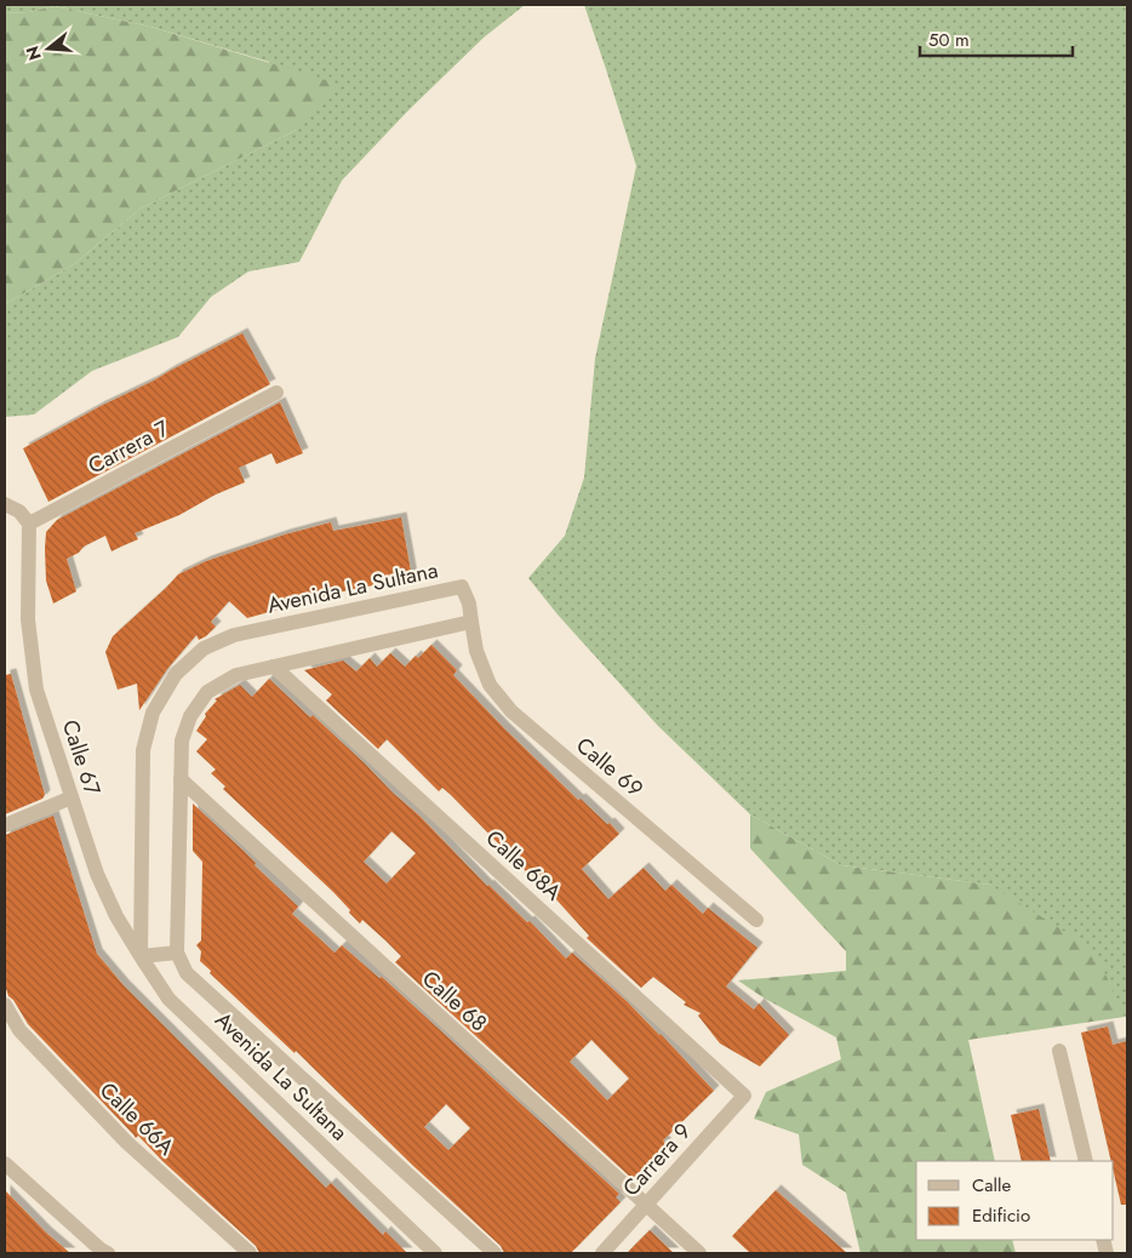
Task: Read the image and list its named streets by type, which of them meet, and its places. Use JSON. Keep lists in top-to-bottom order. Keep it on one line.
{"streets":{"street":["Carrera 7","Avenida La Sultana","Calle 67","Calle 69","Calle 68A","Calle 68","Calle 66A","Carrera 9"]},"crossings":[["Carrera 7","Calle 67"],["Avenida La Sultana","Calle 67"],["Avenida La Sultana","Calle 69"],["Calle 68A","Carrera 9"],["Calle 68","Carrera 9"]],"legend":["Calle","Edificio"],"scale_bar":"50 m","north":"left"}
